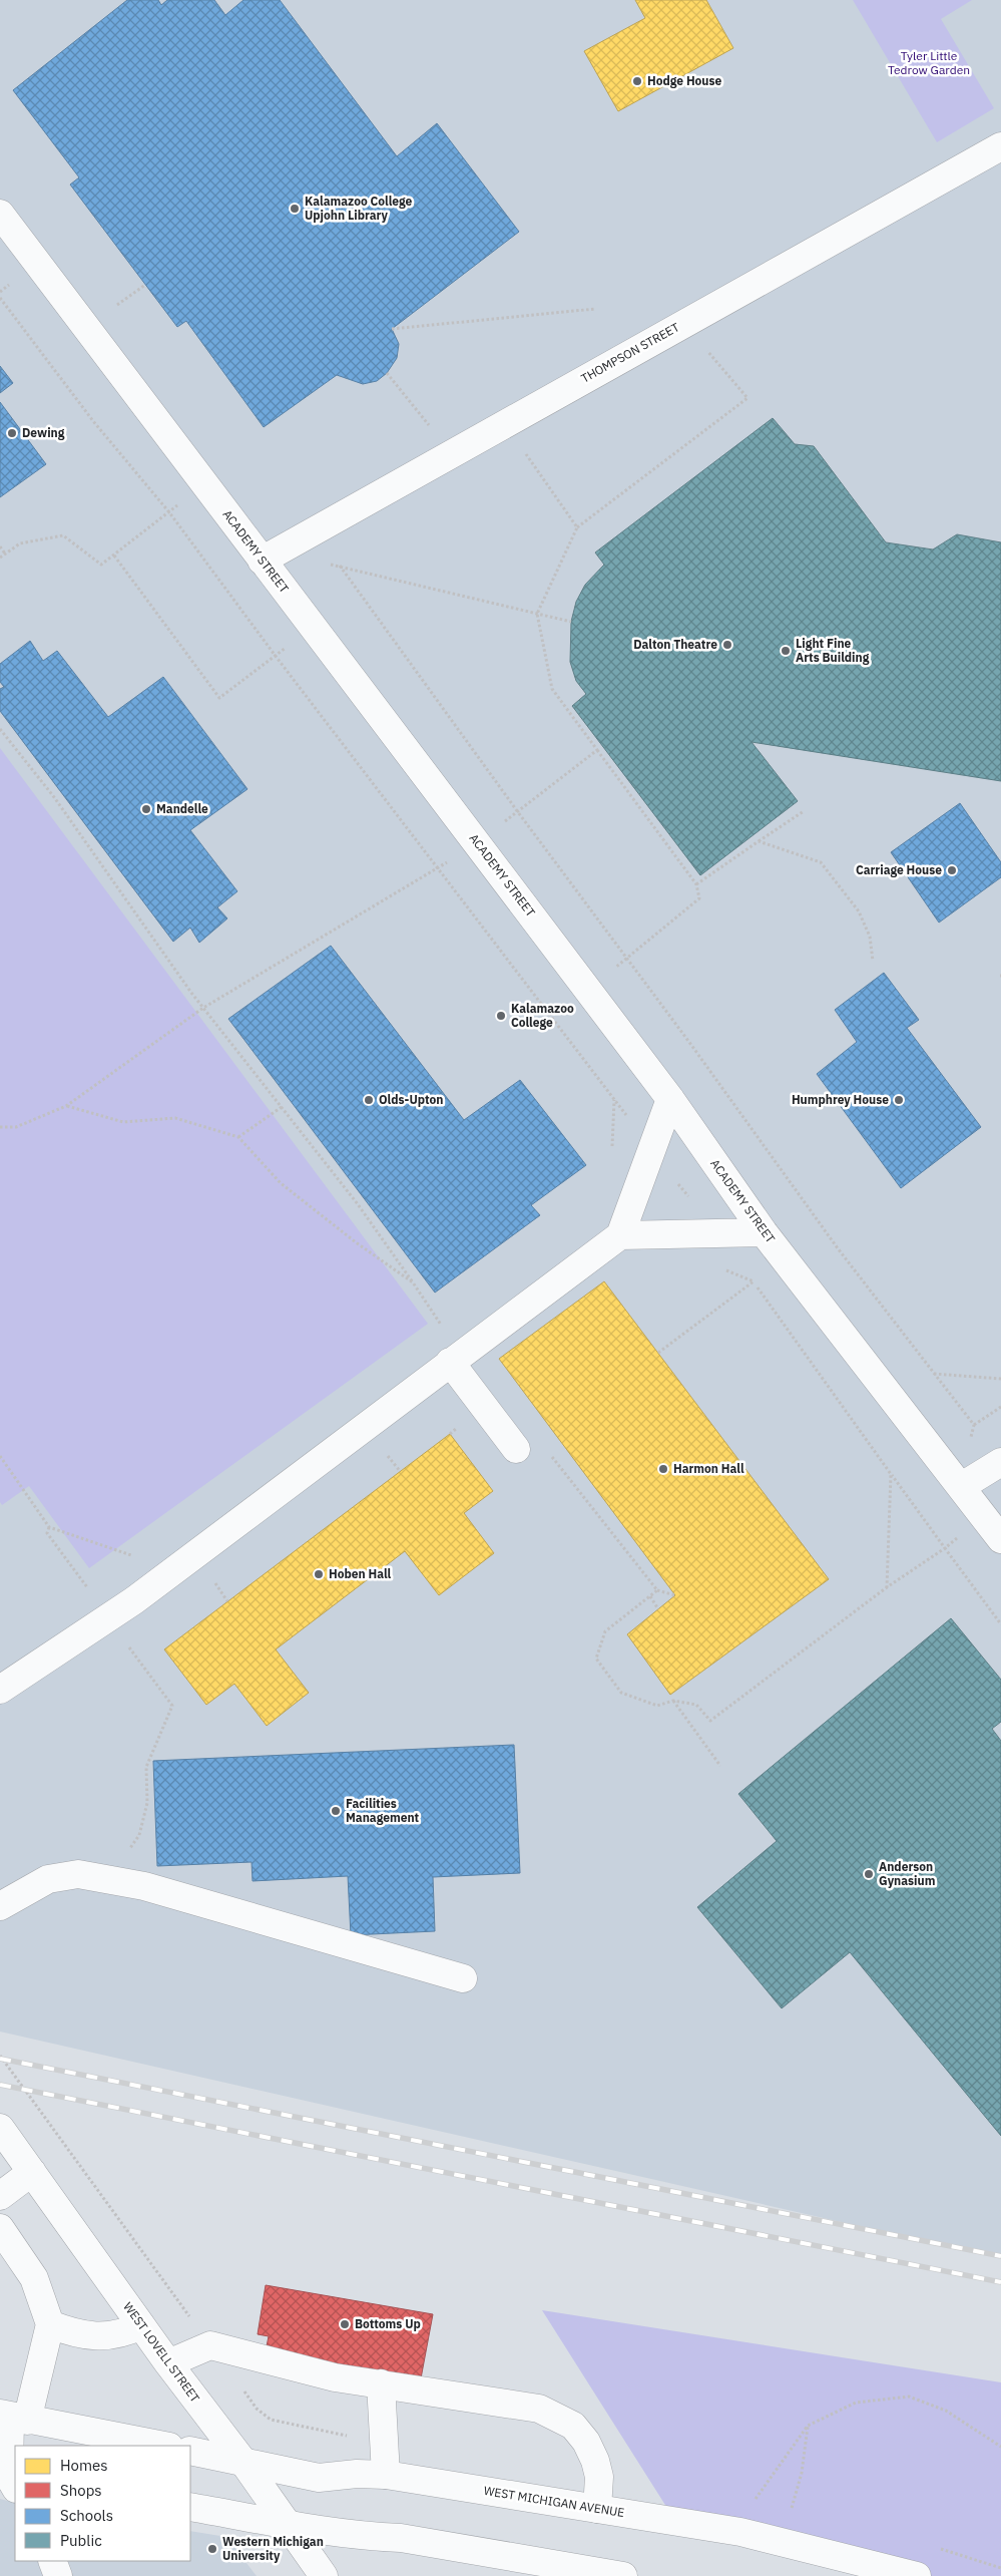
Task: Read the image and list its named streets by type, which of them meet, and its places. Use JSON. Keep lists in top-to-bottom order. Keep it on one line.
{"streets":{"street":["THOMPSON STREET","ACADEMY STREET","WEST LOVELL STREET","WEST MICHIGAN AVENUE"]},"crossings":[["THOMPSON STREET","ACADEMY STREET"],["WEST LOVELL STREET","WEST MICHIGAN AVENUE"]],"parks":["Tyler Little Tedrow Garden"],"places":["Hodge House","Kalamazoo College Upjohn Library","Dewing","Dalton Theatre","Light Fine Arts Building","Mandelle","Carriage House","Kalamazoo College","Olds-Upton","Humphrey House","Harmon Hall","Hoben Hall","Facilities Management","Anderson Gynasium","Bottoms Up","Western Michigan University"],"legend":["Homes","Shops","Schools","Public"]}
